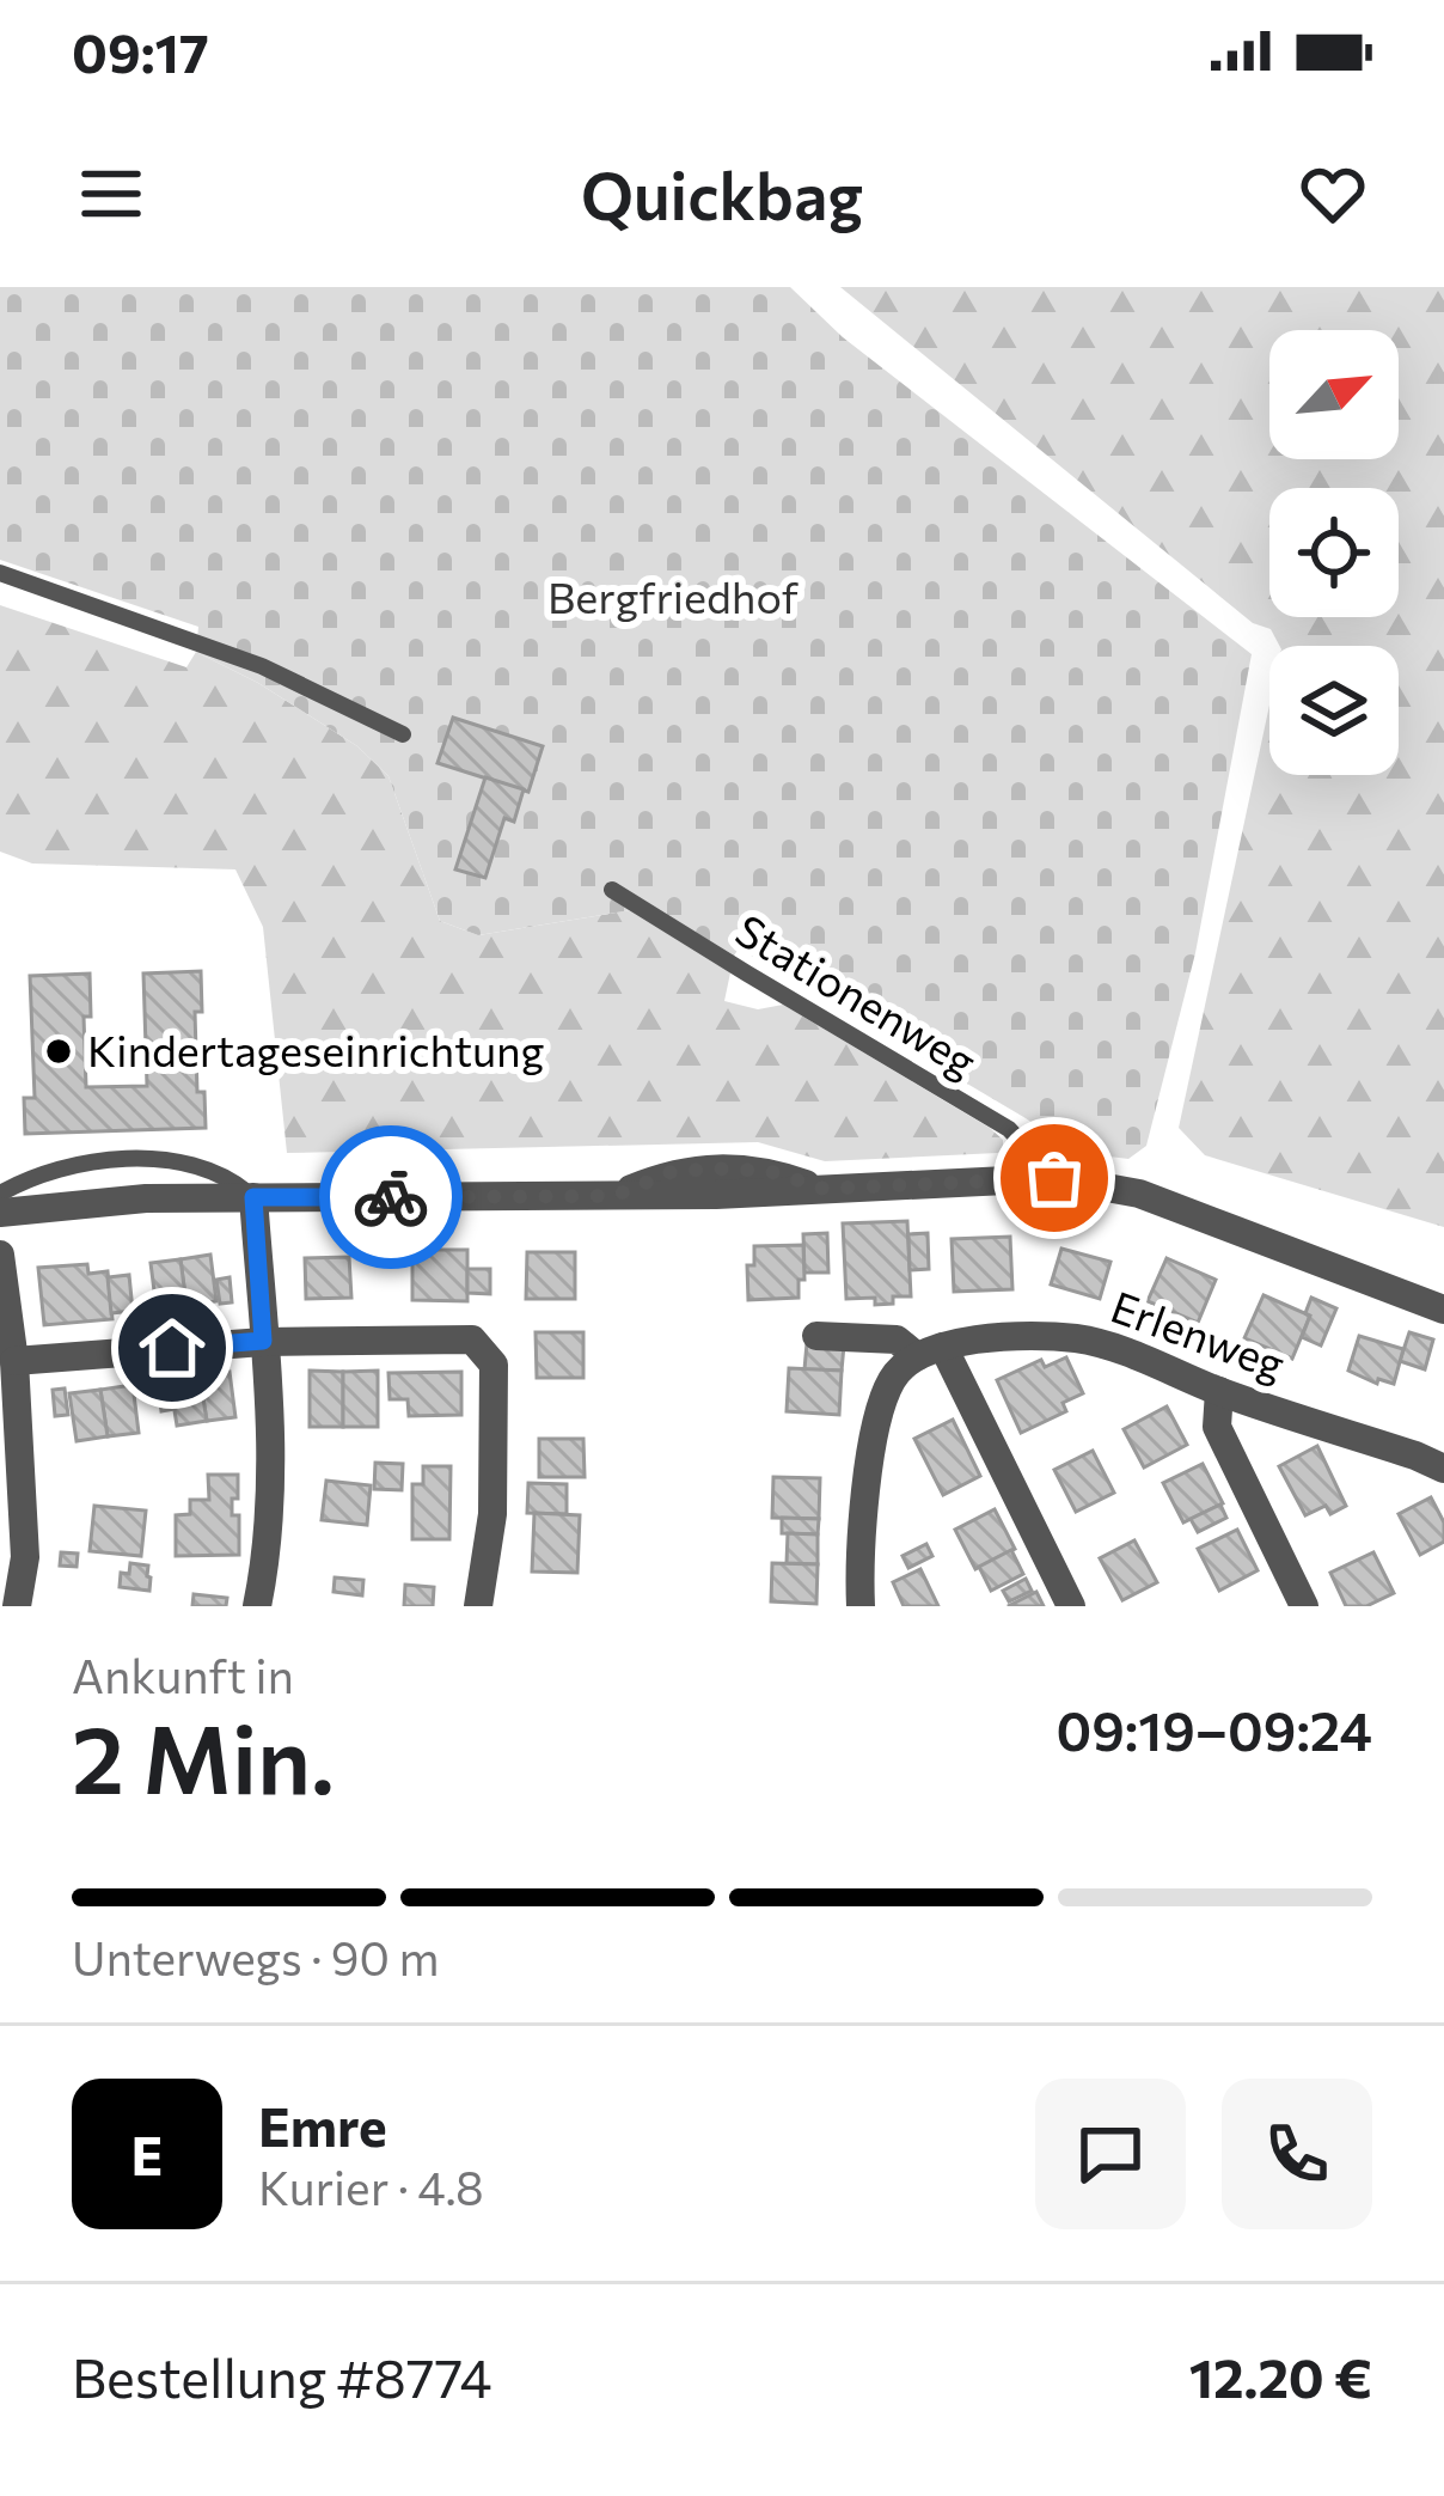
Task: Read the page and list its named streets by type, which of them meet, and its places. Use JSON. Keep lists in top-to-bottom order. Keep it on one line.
{"streets":{"street":["Erlenweg"],"lane":["Stationenweg"]},"parks":["Bergfriedhof"],"places":["Kindertageseinrichtung"],"north":"top right","page":{"status":"09:17","header":"Quickbag","heading":["2 Min.","Ankunft in","09:19–09:24"],"panel":["Emre","Kurier · 4.8","Bestellung #8774","12.20 €"],"bar":"Unterwegs · 90 m","round":"E"}}
